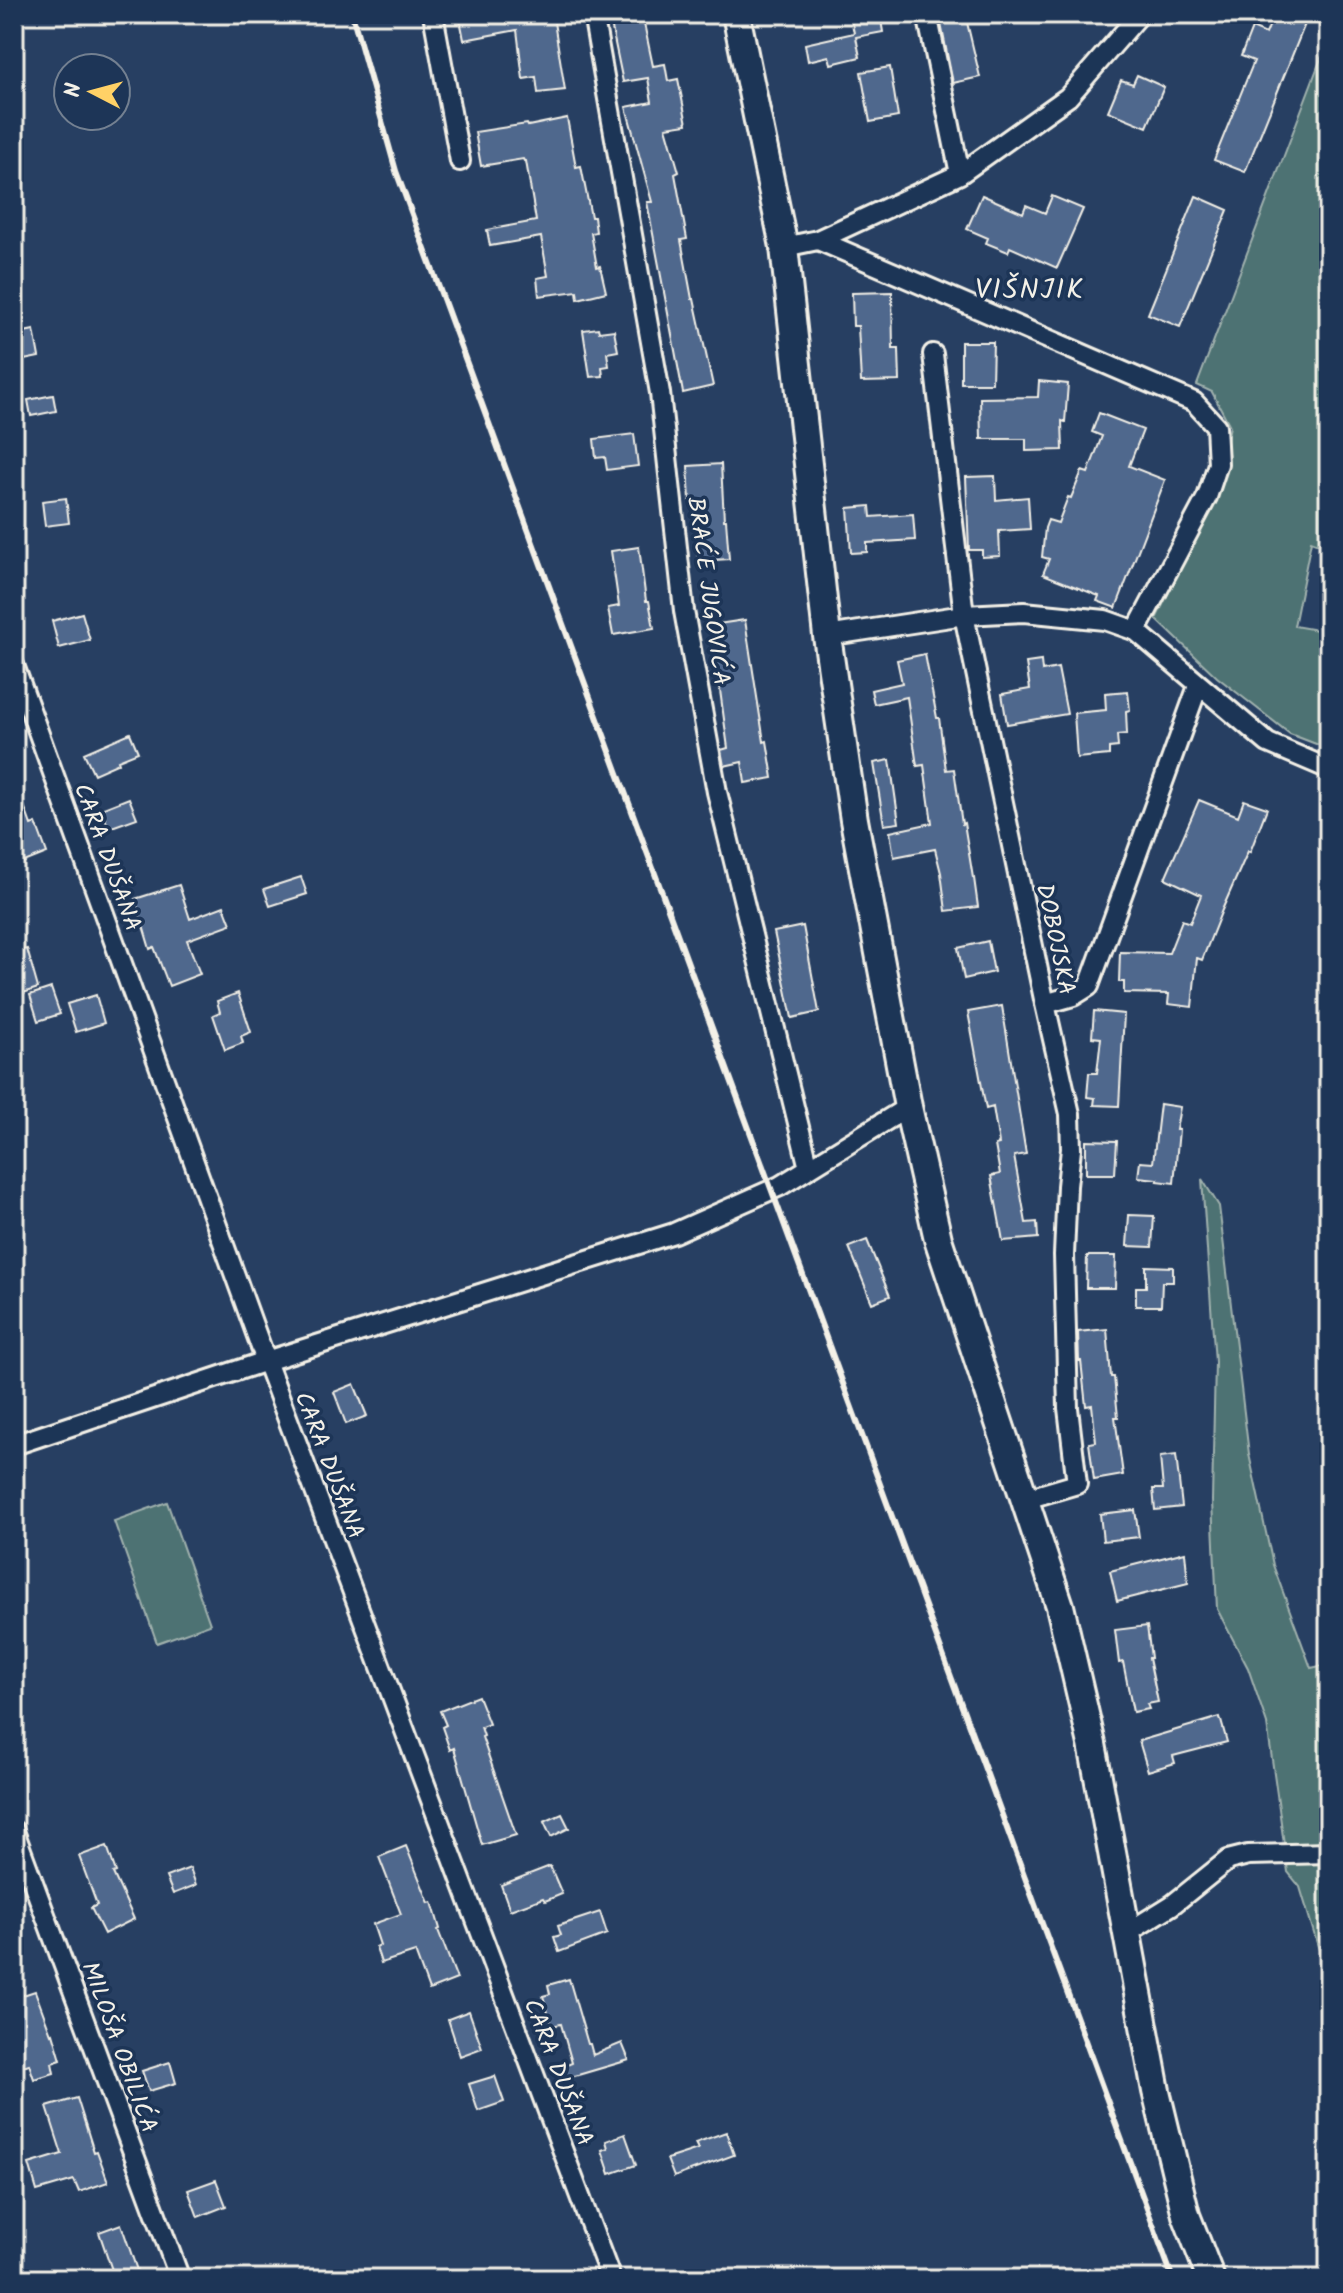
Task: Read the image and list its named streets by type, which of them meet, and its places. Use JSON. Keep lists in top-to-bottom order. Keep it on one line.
{"streets":{"street":["BRAĆE JUGOVIĆA","CARA DUŠANA","DOBOJSKA","MILOŠA OBILIĆA"]},"districts":["VIŠNJIK"],"north":"left"}
